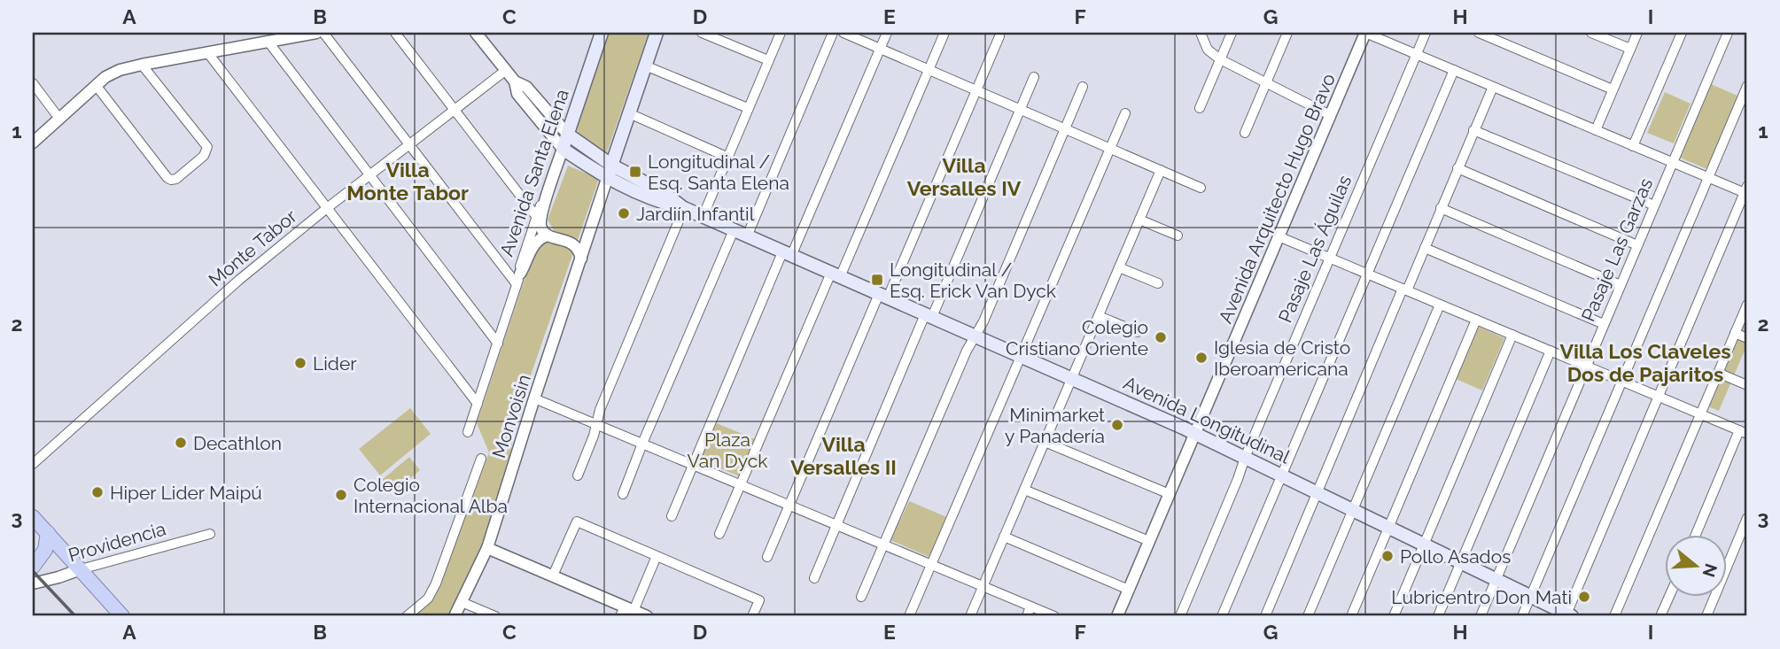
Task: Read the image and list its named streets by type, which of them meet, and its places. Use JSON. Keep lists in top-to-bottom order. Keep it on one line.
{"streets":{"main road":["Avenida Santa Elena","Avenida Longitudinal"],"street":["Avenida Arquitecto Hugo Bravo","Monte Tabor","Pasaje Las Águilas","Pasaje Las Garzas","Monvoisin","Providencia"]},"crossings":[["Avenida Santa Elena","Avenida Longitudinal"],["Avenida Arquitecto Hugo Bravo","Avenida Longitudinal"],["Monte Tabor","Avenida Longitudinal"],["Pasaje Las Águilas","Avenida Longitudinal"],["Pasaje Las Garzas","Avenida Longitudinal"]],"districts":["Villa Versalles IV","Villa Monte Tabor","Villa Los Claveles Dos de Pajaritos","Villa Versalles II"],"parks":["Plaza Van Dyck"],"places":{"transit":["Longitudinal / Esq. Santa Elena","Longitudinal / Esq. Erick Van Dyck"],"other":["Jardiín Infantil","Colegio Cristiano Oriente","Iglesia de Cristo Iberoamericana","Lider","Minimarket y Panadería","Decathlon","Hiper Lider Maipú","Colegio Internacional Alba","Pollo Asados","Lubricentro Don Mati"]},"north":"right","grid":{"columns":["A","B","C","D","E","F","G","H","I"],"rows":["1","2","3"]}}
